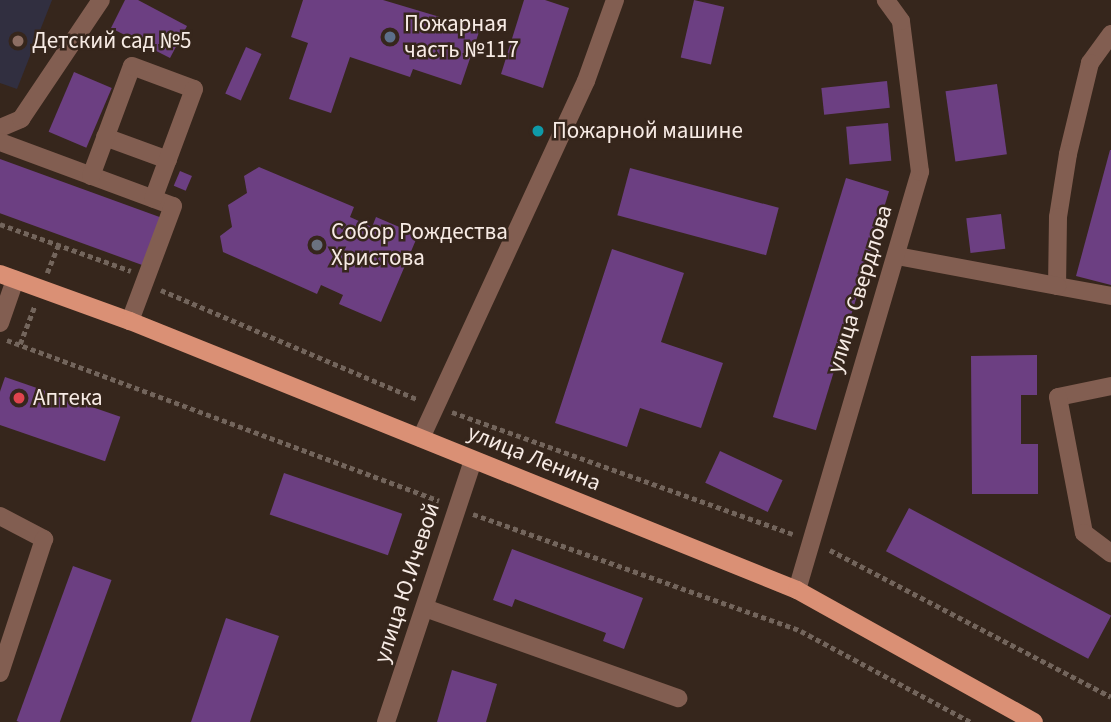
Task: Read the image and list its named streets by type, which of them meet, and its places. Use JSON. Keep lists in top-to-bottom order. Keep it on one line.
{"streets":{"main road":["улица Ленина"],"street":["улица Свердлова","улица Ю.Ичевой"]},"crossings":[["улица Свердлова","улица Ленина"],["улица Ленина","улица Ю.Ичевой"]],"places":["Пожарная часть №117","Детский сад №5","Пожарной машине","Собор Рождества Христова","Аптека"]}
